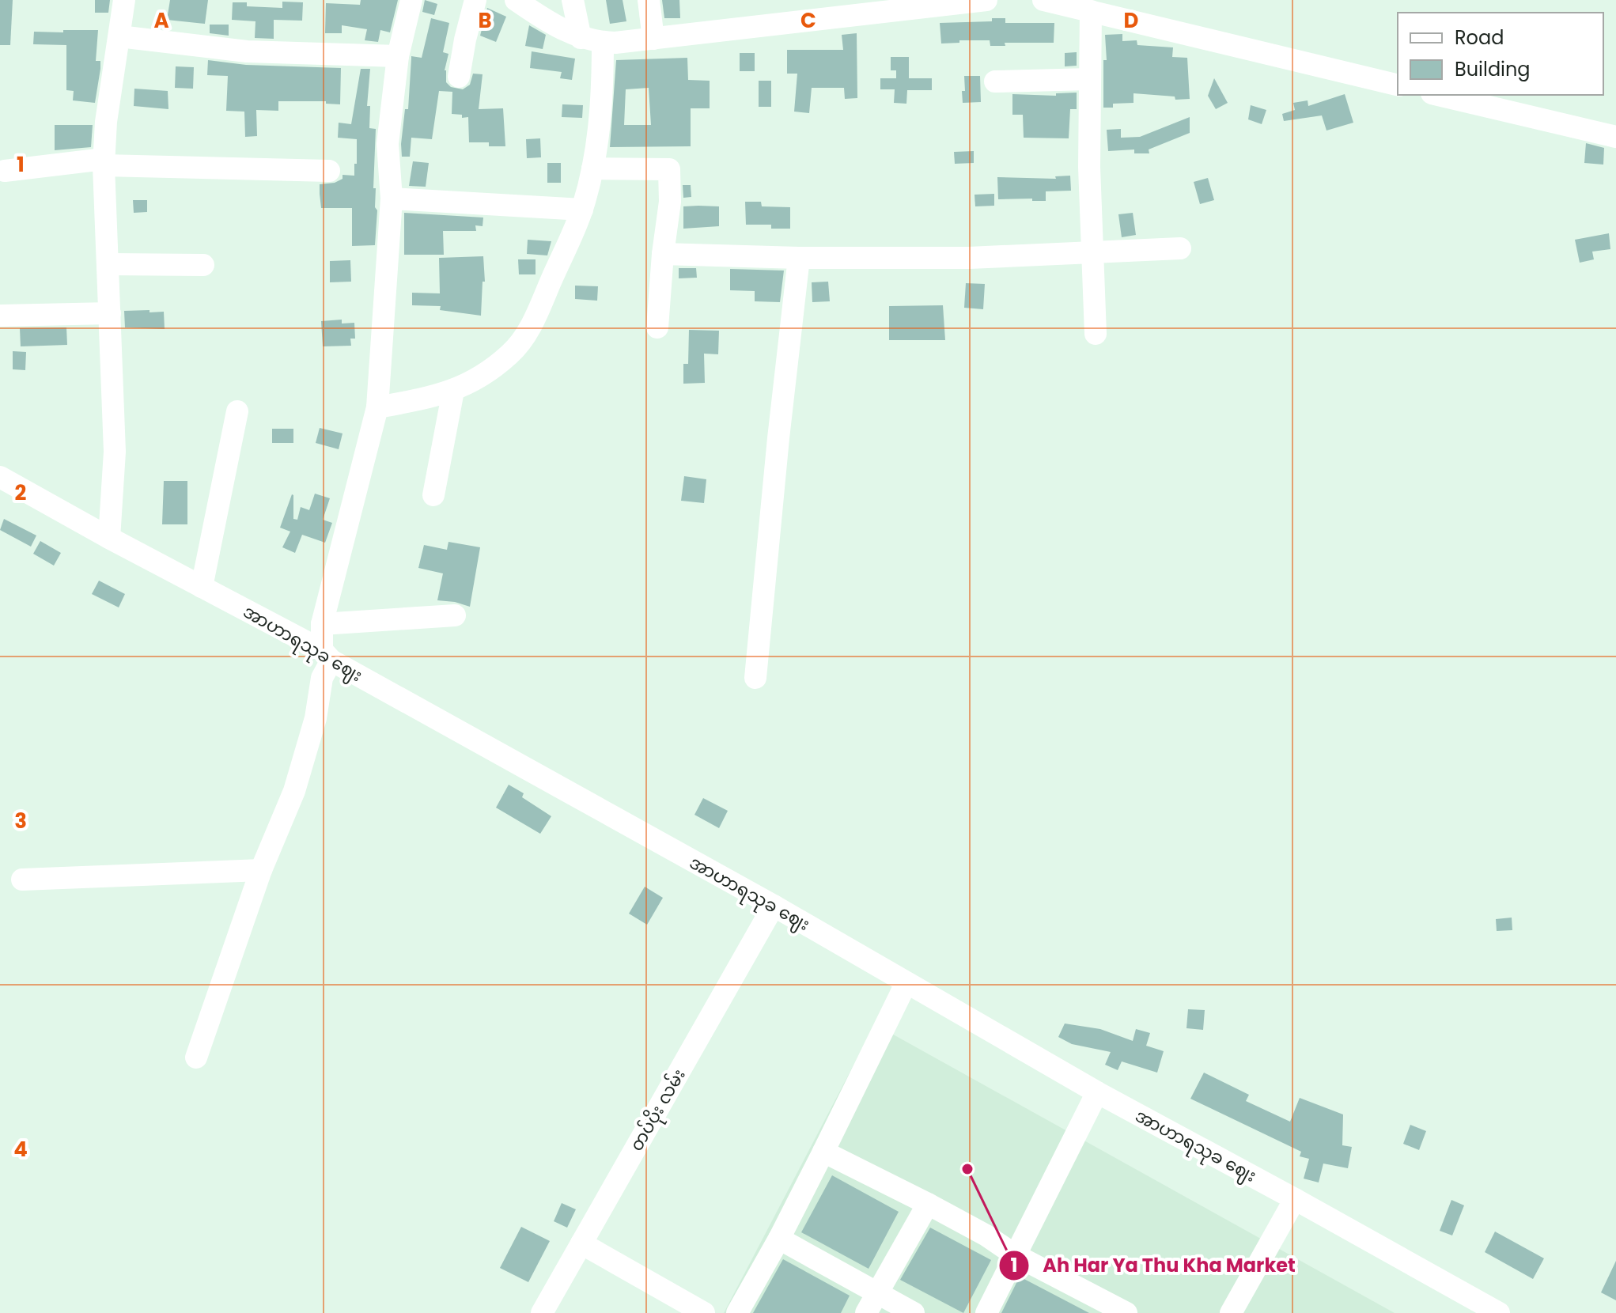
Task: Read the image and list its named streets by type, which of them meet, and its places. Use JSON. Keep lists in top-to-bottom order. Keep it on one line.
{"streets":{"street":["အာဟာရသုခ ဈေး","တပ်ပိုး လမ်း"]},"crossings":[["အာဟာရသုခ ဈေး","တပ်ပိုး လမ်း"]],"places":["Ah Har Ya Thu Kha Market"],"legend":["Road","Building"],"grid":{"columns":["A","B","C","D"],"rows":["1","2","3","4"]}}
